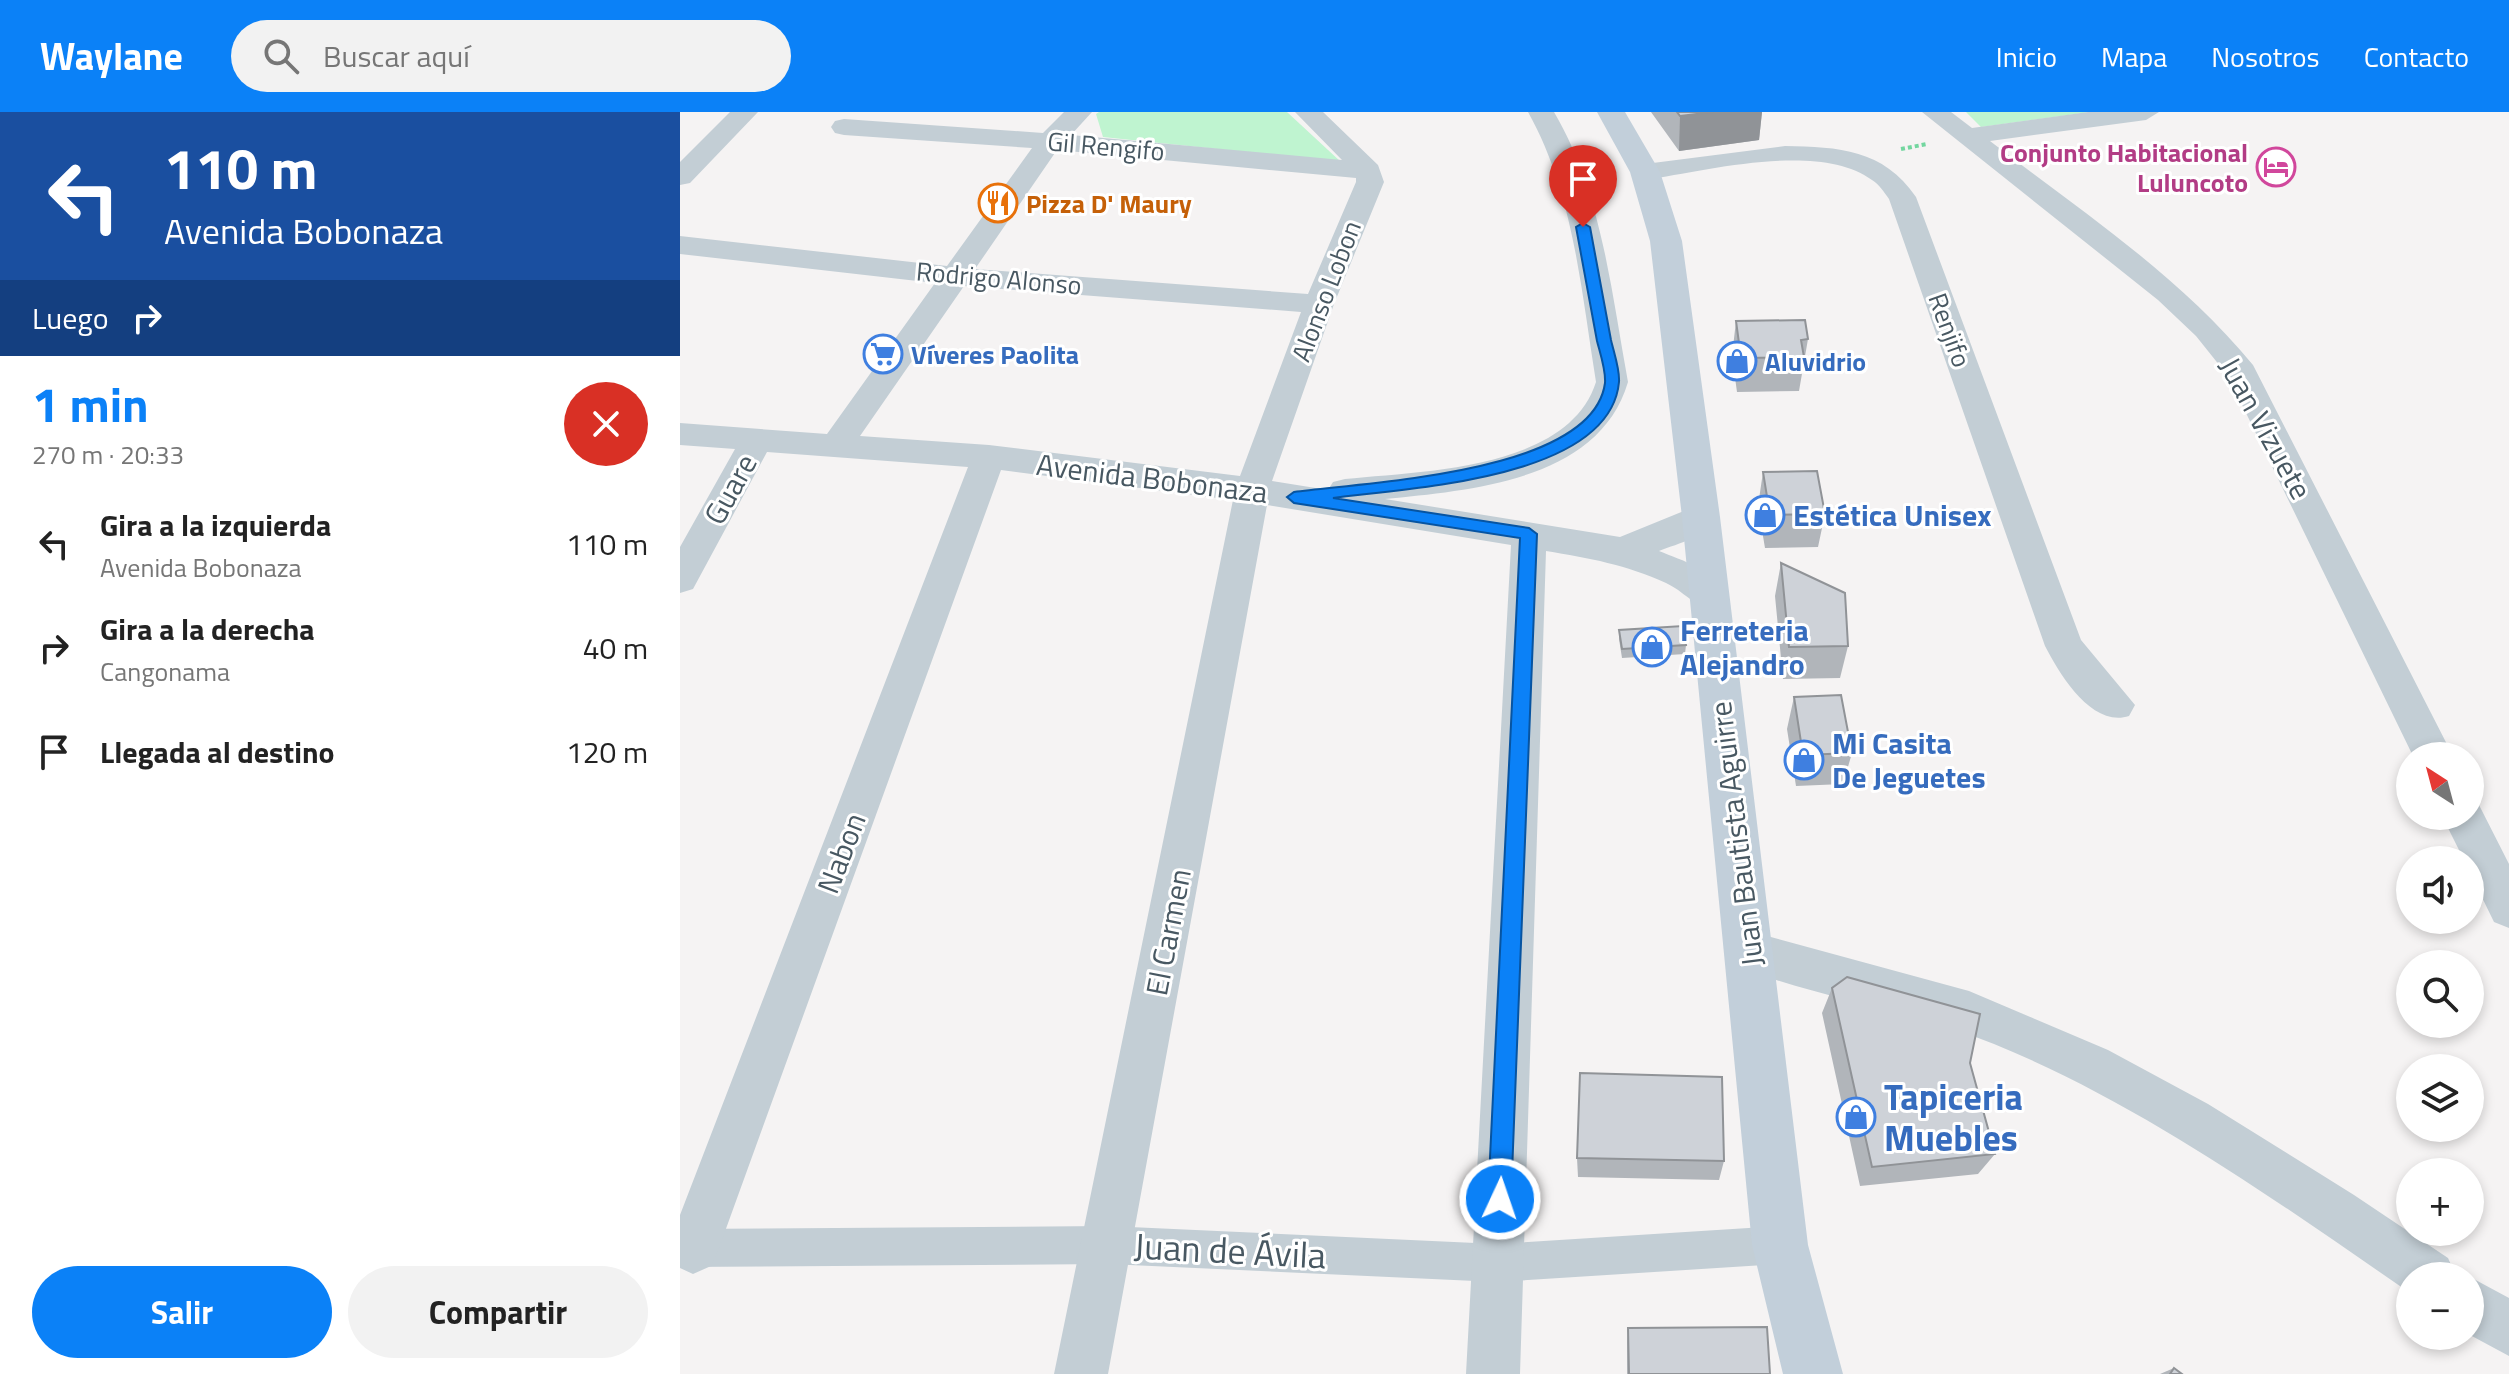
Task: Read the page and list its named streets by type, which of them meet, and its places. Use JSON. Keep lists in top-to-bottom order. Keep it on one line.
{"streets":{"main road":["Juan Bautista Aguirre"],"street":["Gil Rengifo","Rodrigo Alonso","Alonso Lobon","Renjifo","Juan Vizuete","Avenida Bobonaza","Guare","Nabon","El Carmen","Juan de Ávila"]},"crossings":[["Gil Rengifo","Alonso Lobon"],["Rodrigo Alonso","Alonso Lobon"],["Alonso Lobon","Avenida Bobonaza"],["Alonso Lobon","El Carmen"],["Renjifo","Juan Bautista Aguirre"],["Avenida Bobonaza","Guare"],["Avenida Bobonaza","Juan Bautista Aguirre"],["Avenida Bobonaza","Nabon"],["Avenida Bobonaza","El Carmen"],["Juan Bautista Aguirre","Juan de Ávila"],["Nabon","Juan de Ávila"],["El Carmen","Juan de Ávila"]],"places":{"hotel":["Conjunto Habitacional Luluncoto"],"restaurant":["Pizza D' Maury"],"supermarket":["Víveres Paolita"],"shop":["Aluvidrio","Estética Unisex","Ferreteria Alejandro","Mi Casita De Jeguetes","Tapiceria Muebles"]},"north":"top left","page":{"header":"Waylane","search":"Buscar aquí","nav":["Inicio","Mapa","Nosotros","Contacto"],"turn":["110 m","Avenida Bobonaza"],"then":"Luego","heading":["1 min","270 m · 20:33"],"list":[{"name":"Gira a la izquierda","note":"Avenida Bobonaza","value":"110 m"},{"name":"Gira a la derecha","note":"Cangonama","value":"40 m"},{"name":"Llegada al destino","value":"120 m"}],"map_buttons":["+","−"],"buttons":["Salir","Compartir"]}}
